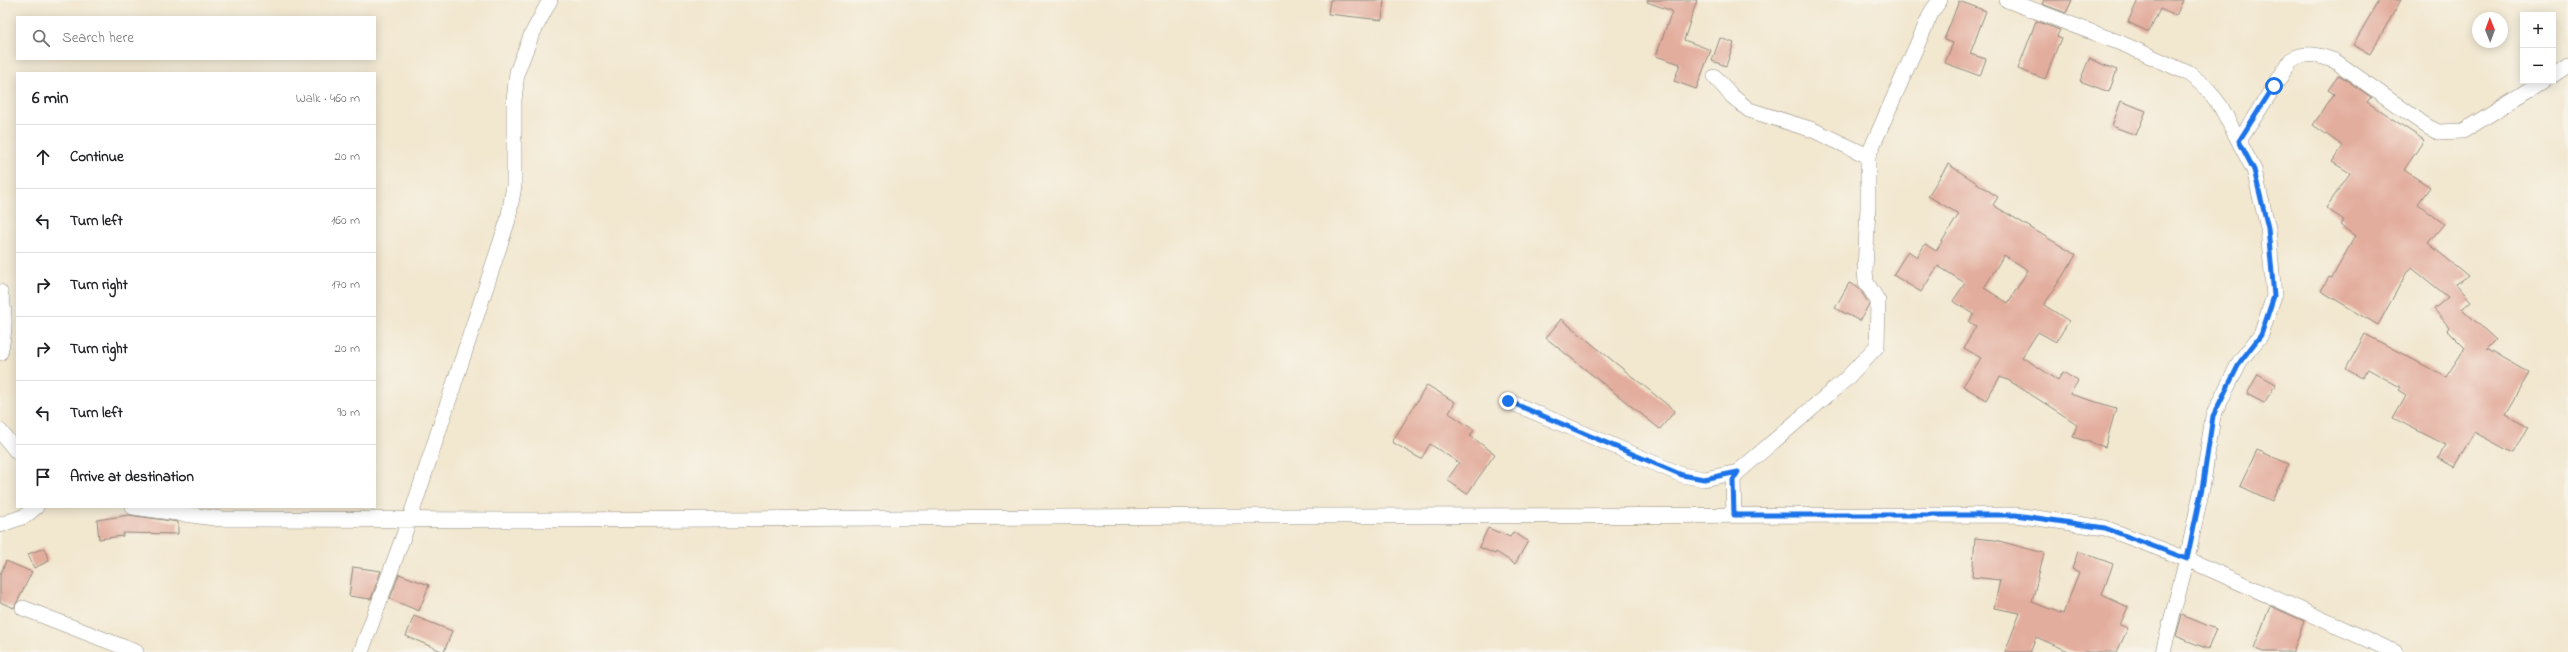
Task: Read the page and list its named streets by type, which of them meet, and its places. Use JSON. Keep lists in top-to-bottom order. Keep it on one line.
{"north":"top","page":{"map_buttons":["+","−"],"search":"Search here","heading":["6 min","Walk · 460 m"],"list":[["Continue","20 m"],["Turn left","160 m"],["Turn right","170 m"],["Turn right","20 m"],["Turn left","90 m"],"Arrive at destination"]}}
